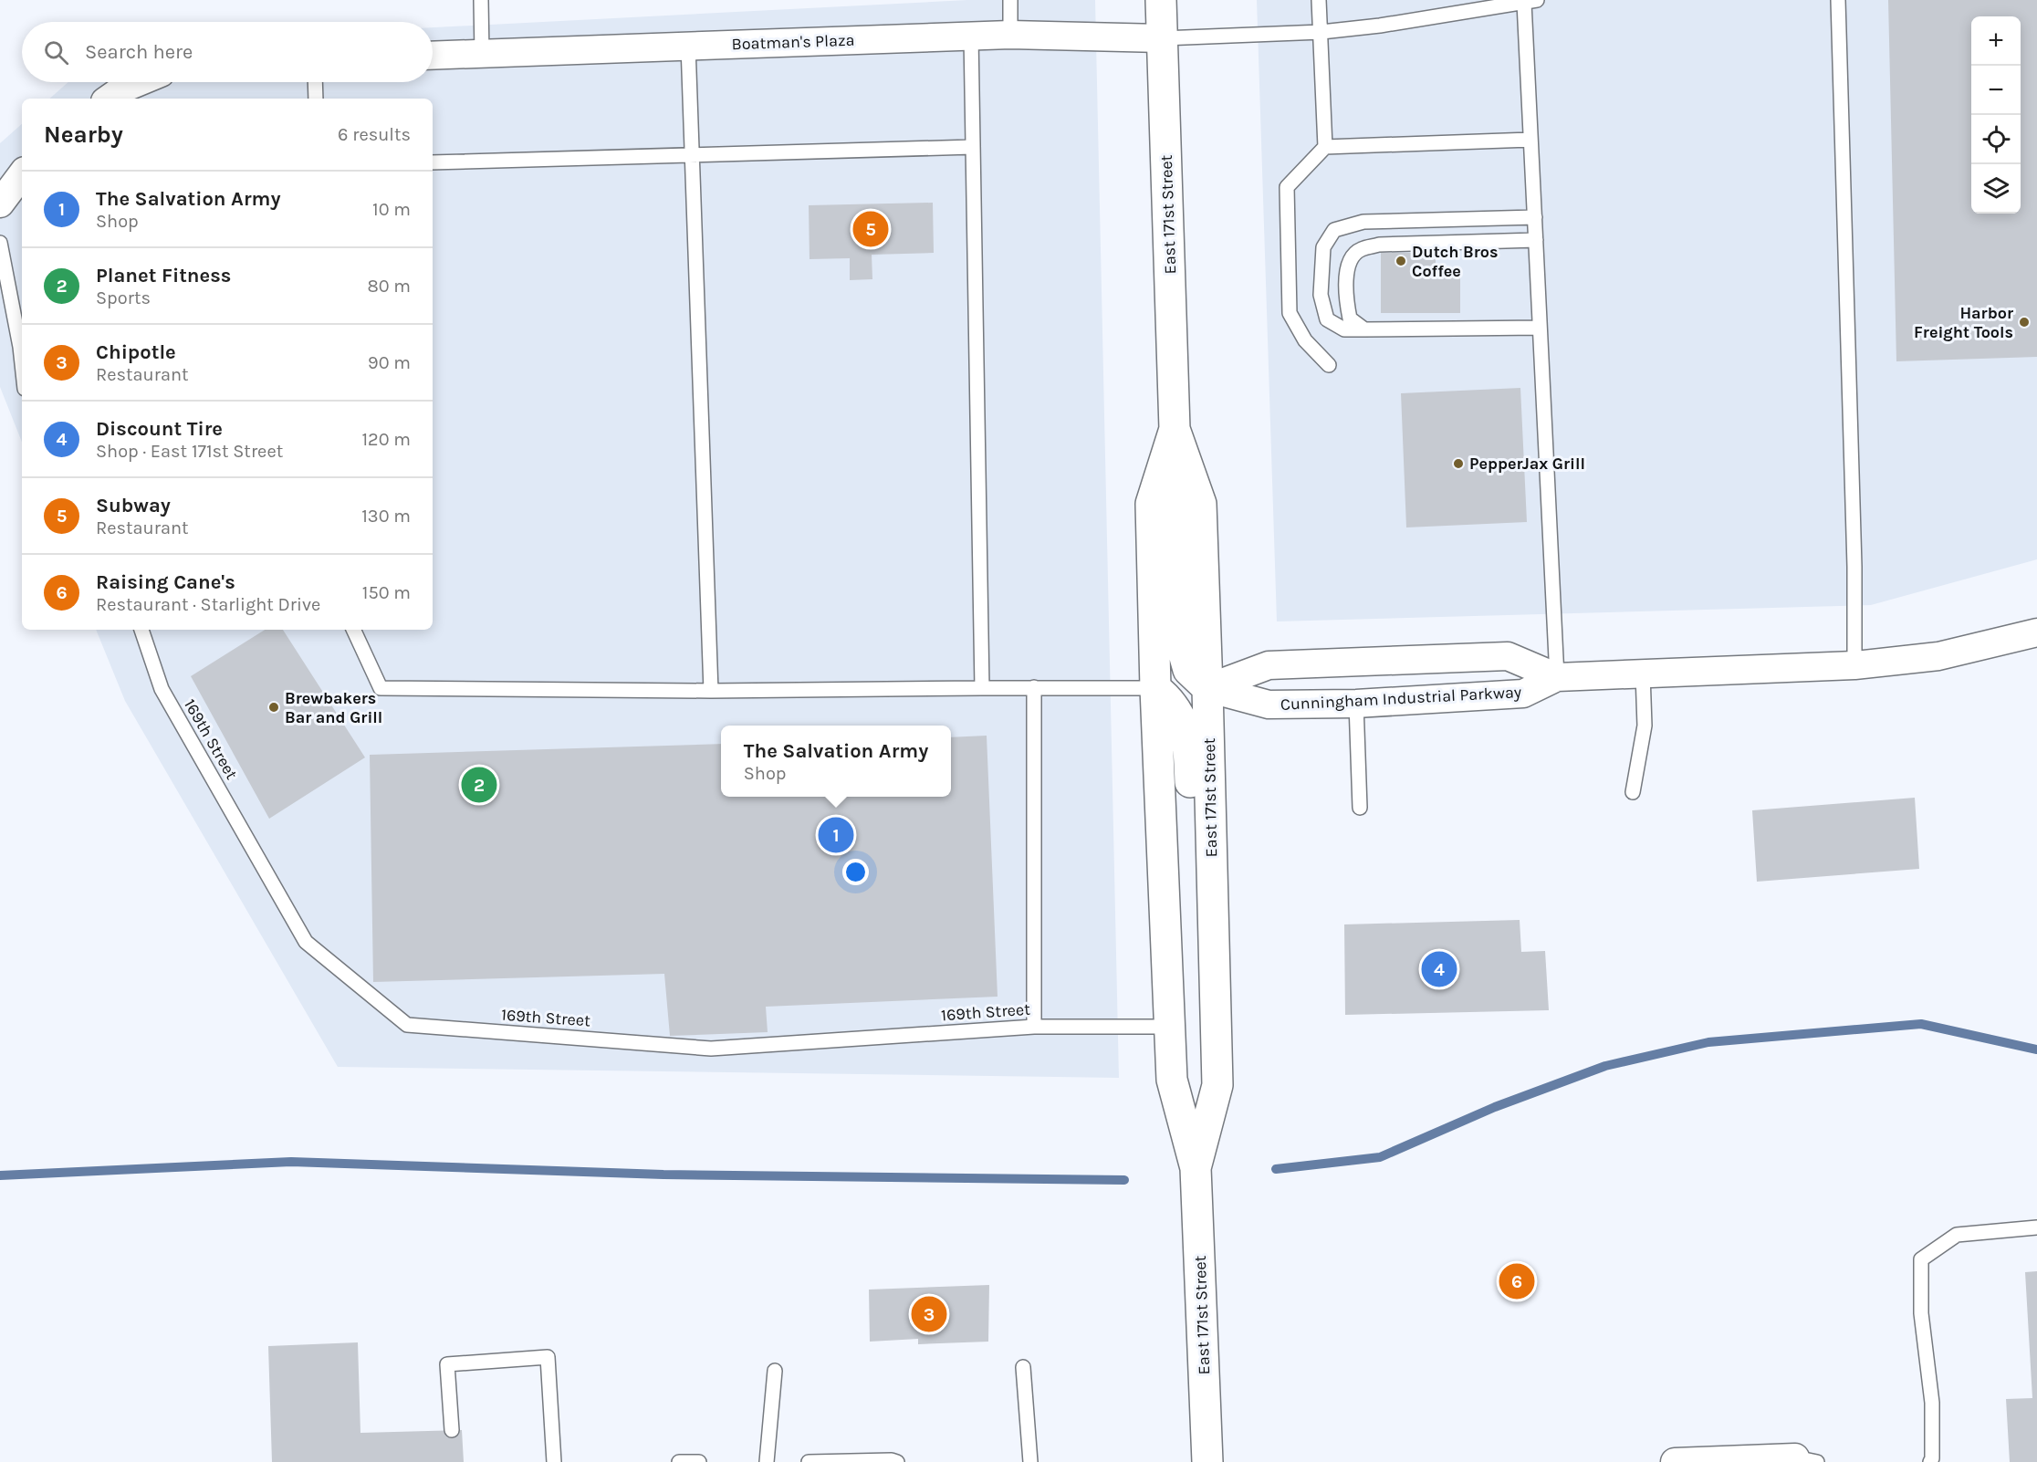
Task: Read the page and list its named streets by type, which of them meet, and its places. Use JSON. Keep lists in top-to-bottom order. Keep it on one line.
{"streets":{"main road":["East 171st Street"],"street":["Boatman's Plaza","Cunningham Industrial Parkway"],"lane":["169th Street"]},"crossings":[["Boatman's Plaza","East 171st Street"],["East 171st Street","Cunningham Industrial Parkway"],["East 171st Street","169th Street"]],"places":["Dutch Bros Coffee","Harbor Freight Tools","PepperJax Grill","Brewbakers Bar and Grill"],"page":{"map_buttons":["+","−"],"search":"Search here","heading":["Nearby","6 results"],"list":[{"mark":"1","name":"The Salvation Army","note":"Shop","value":"10 m"},{"mark":"2","name":"Planet Fitness","note":"Sports","value":"80 m"},{"mark":"3","name":"Chipotle","note":"Restaurant","value":"90 m"},{"mark":"4","name":"Discount Tire","note":"Shop · East 171st Street","value":"120 m"},{"mark":"5","name":"Subway","note":"Restaurant","value":"130 m"},{"mark":"6","name":"Raising Cane's","note":"Restaurant · Starlight Drive","value":"150 m"}],"pins":["5","2","1","4","6","3"],"popup":["The Salvation Army","Shop"]}}
